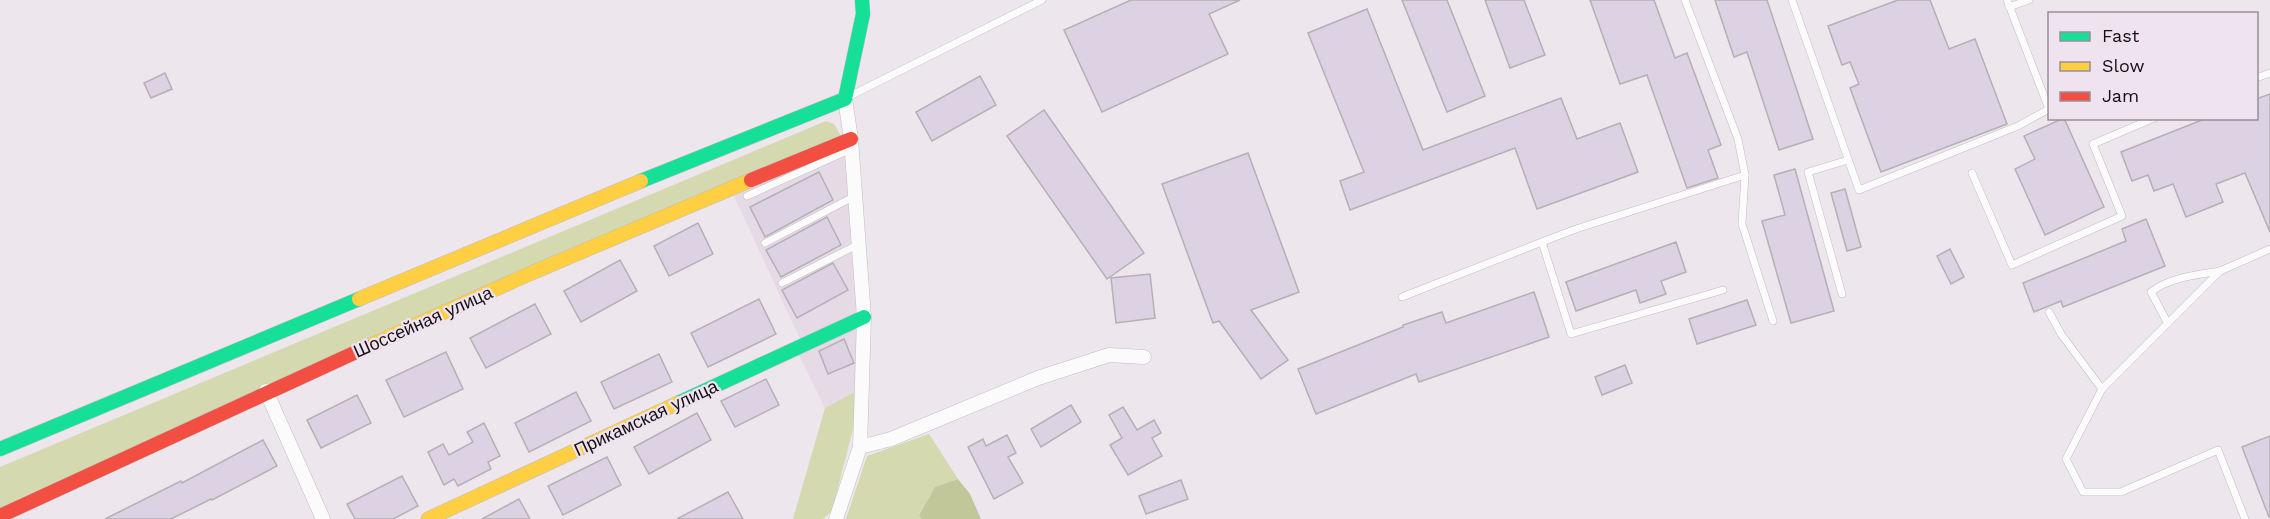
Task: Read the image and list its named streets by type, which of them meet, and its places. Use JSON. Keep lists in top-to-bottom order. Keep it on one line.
{"streets":{"street":["Шоссейная улица","Прикамская улица"]},"legend":["Fast","Slow","Jam"]}
